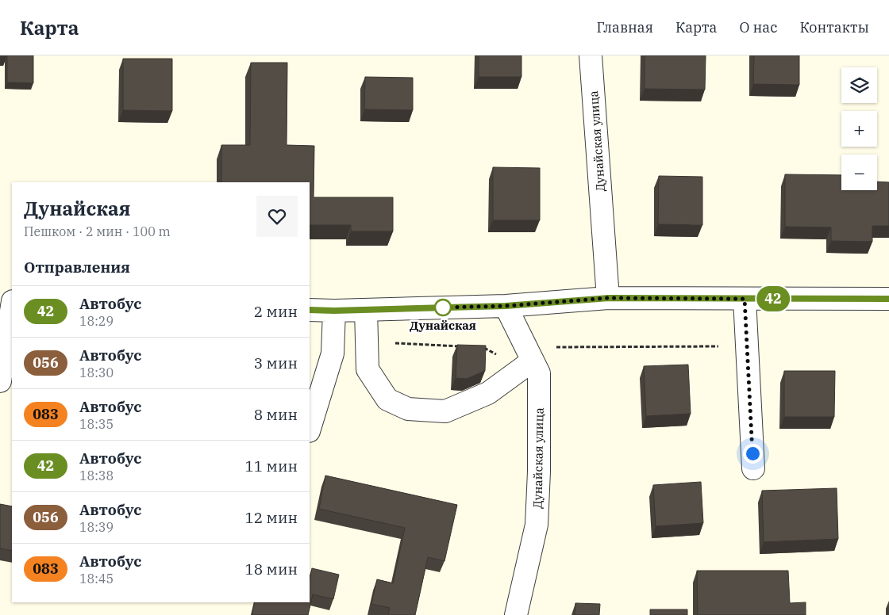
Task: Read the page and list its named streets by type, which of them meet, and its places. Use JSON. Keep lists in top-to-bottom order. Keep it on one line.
{"streets":{"street":["Дунайская улица"]},"places":["Дунайская"],"lines":["bus line 42"],"page":{"header":"Карта","nav":["Главная","Карта","О нас","Контакты"],"on_map":"42","map_buttons":["+","−"],"heading":[["Дунайская","Пешком · 2 мин · 100 m"],"Отправления"],"list":[{"mark":"42","name":"Автобус","note":"18:29","value":"2 мин"},{"mark":"056","name":"Автобус","note":"18:30","value":"3 мин"},{"mark":"083","name":"Автобус","note":"18:35","value":"8 мин"},{"mark":"42","name":"Автобус","note":"18:38","value":"11 мин"},{"mark":"056","name":"Автобус","note":"18:39","value":"12 мин"},{"mark":"083","name":"Автобус","note":"18:45","value":"18 мин"}]}}
